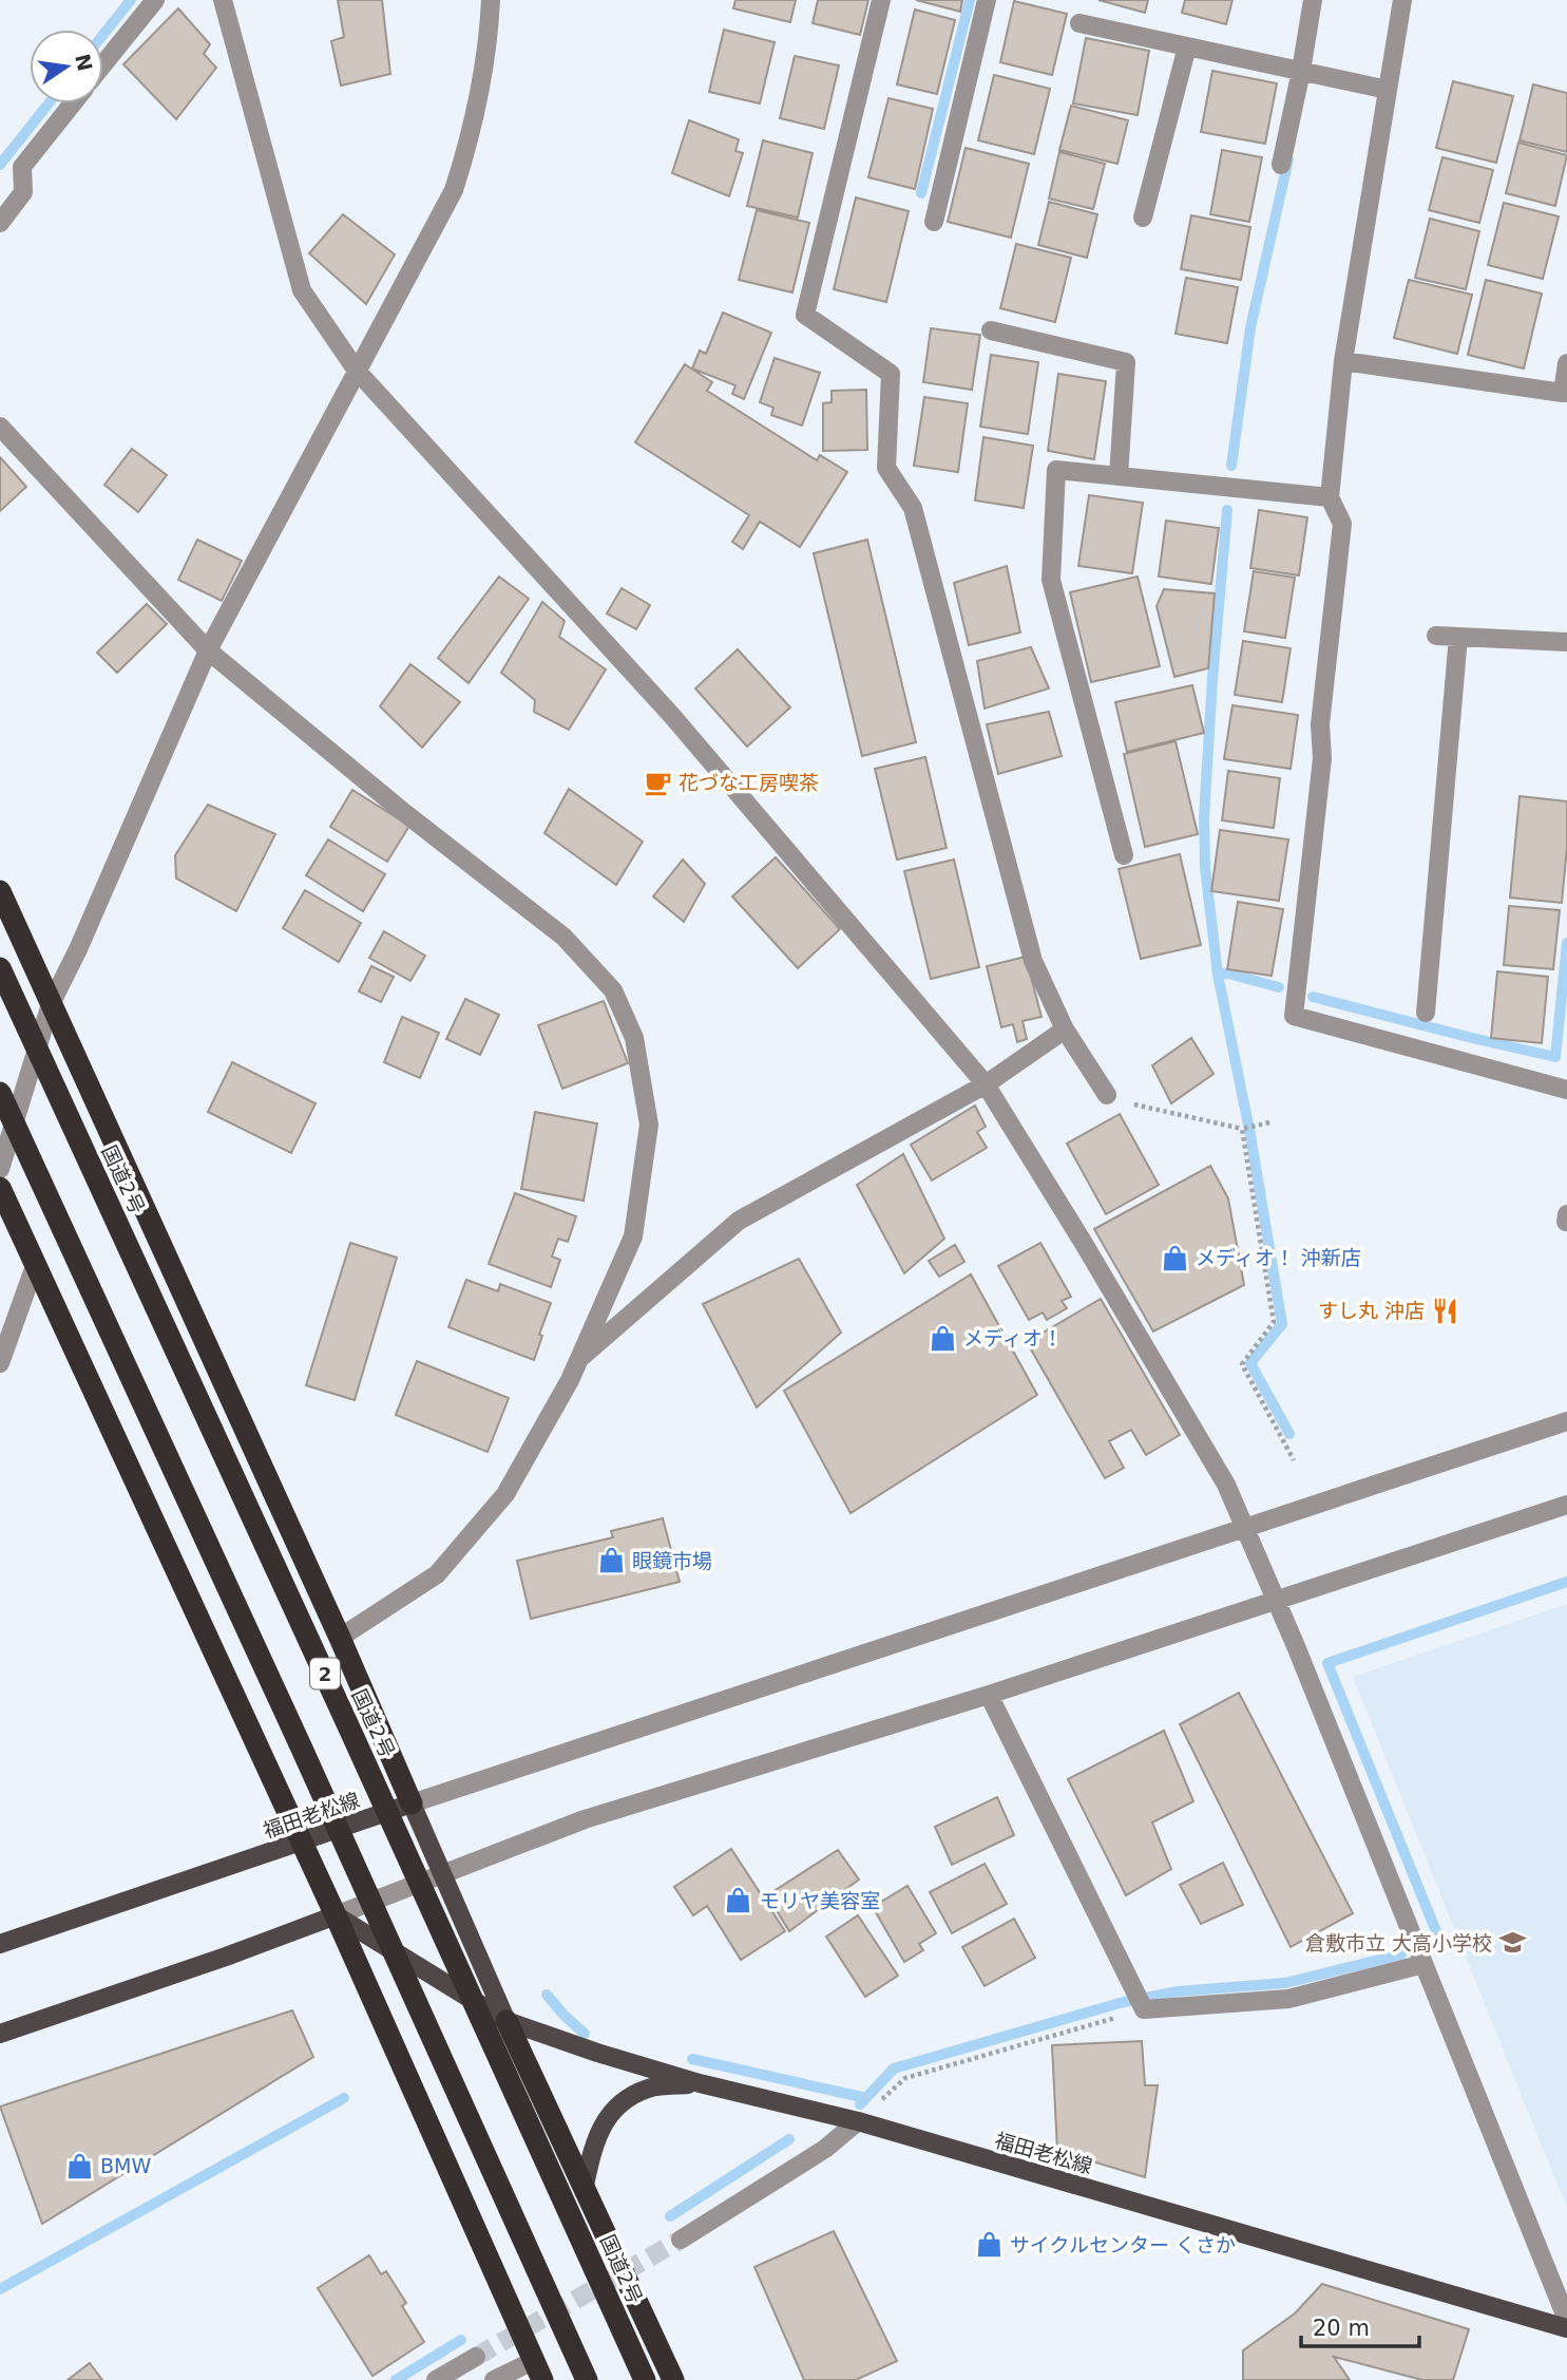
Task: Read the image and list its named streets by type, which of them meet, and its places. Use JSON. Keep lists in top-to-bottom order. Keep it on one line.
{"streets":{"highway":["国道2号","2"],"main road":["福田老松線"]},"places":{"cafe":["花づな工房喫茶"],"shop":["メディオ！ 沖新店","メディオ！","眼鏡市場","モリヤ美容室","BMW","サイクルセンター くさか"],"restaurant":["すし丸 沖店"],"school or university":["倉敷市立 大高小学校"]},"scale_bar":"20 m","north":"right"}
